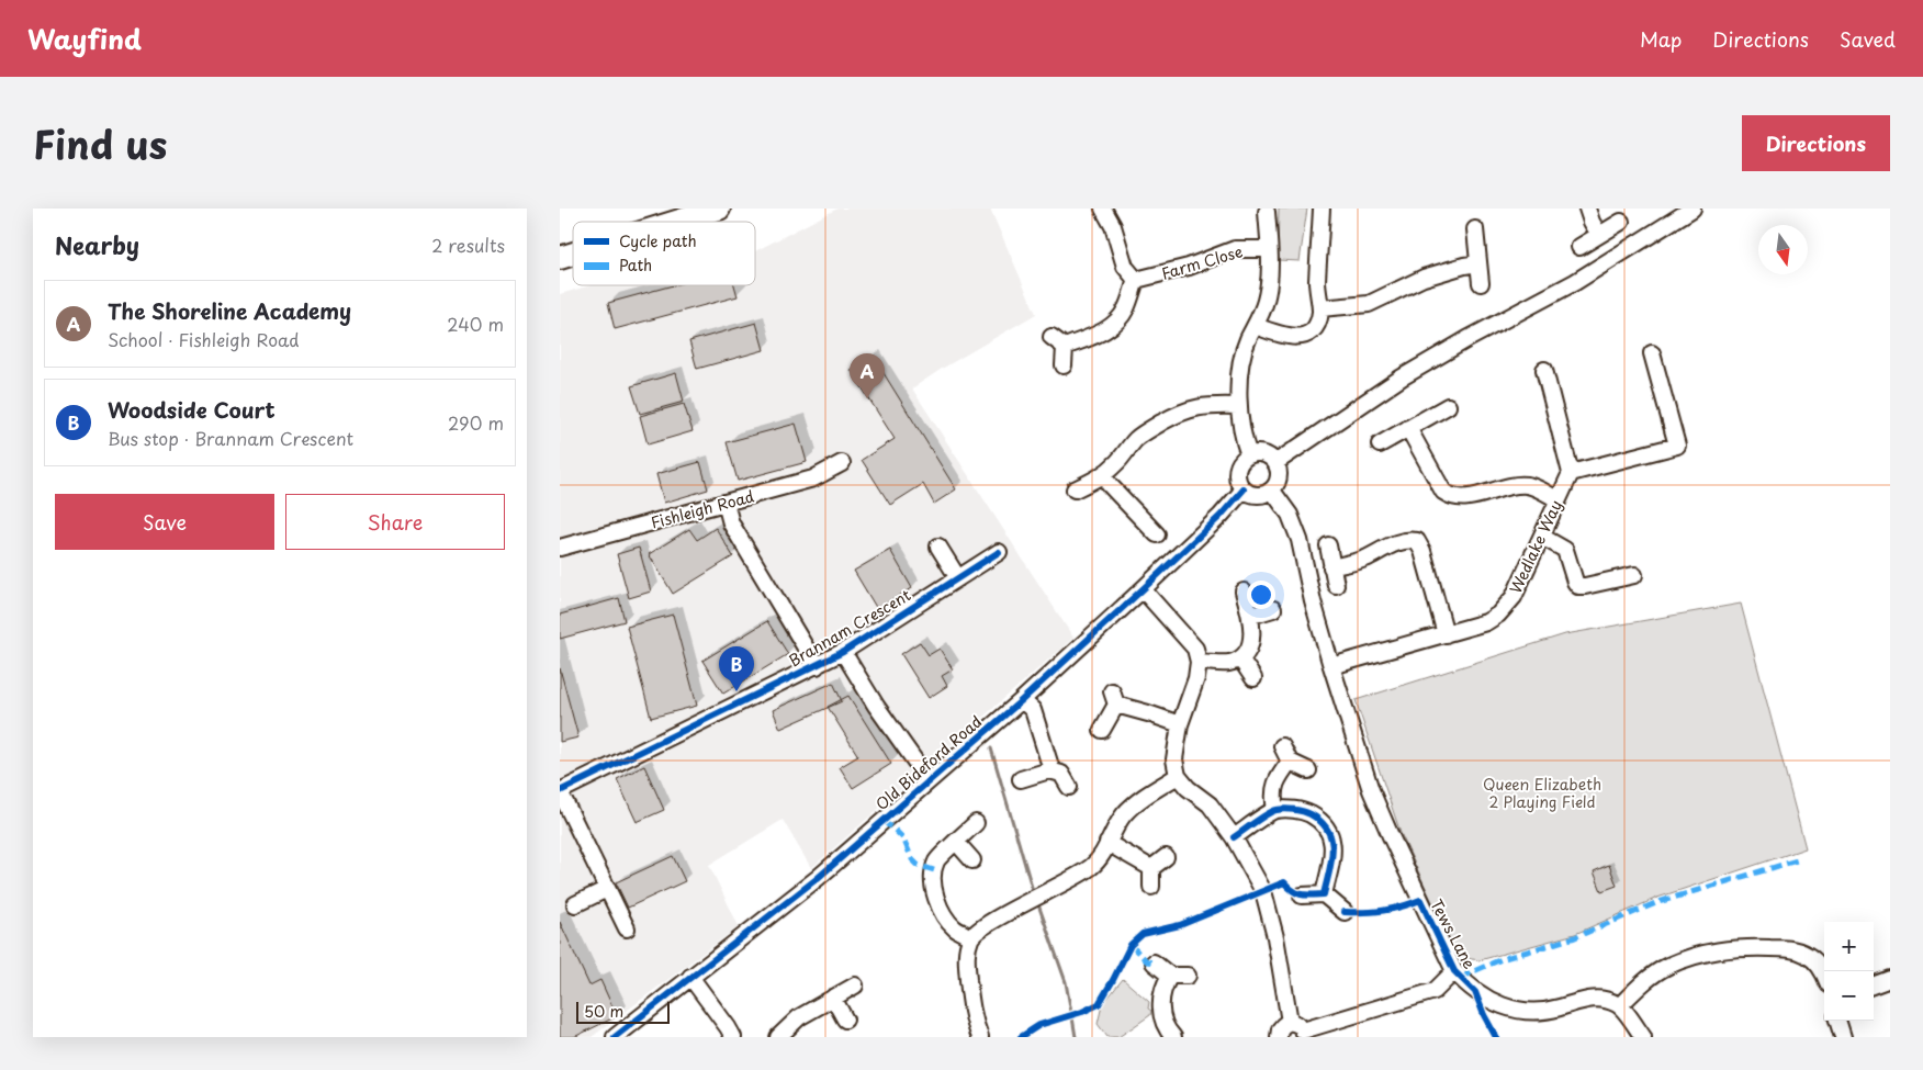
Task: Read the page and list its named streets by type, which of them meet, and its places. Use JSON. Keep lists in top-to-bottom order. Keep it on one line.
{"streets":{"street":["Farm Close","Fishleigh Road","Wedlake Way","Brannam Crescent","Old Bideford Road","Tews Lane"]},"crossings":[["Wedlake Way","Tews Lane"],["Old Bideford Road","Tews Lane"]],"parks":["Queen Elizabeth 2 Playing Field"],"legend":["Cycle path","Path"],"scale_bar":"50 m","north":"bottom","page":{"header":"Wayfind","nav":["Map","Directions","Saved"],"title":"Find us","buttons":["Directions",["Save","Share"]],"heading":["Nearby","2 results"],"list":[{"mark":"A","name":"The Shoreline Academy","note":"School · Fishleigh Road","value":"240 m"},{"mark":"B","name":"Woodside Court","note":"Bus stop · Brannam Crescent","value":"290 m"}],"pins":["A","B"],"map_buttons":["+","−"],"scale":"50 m"}}
